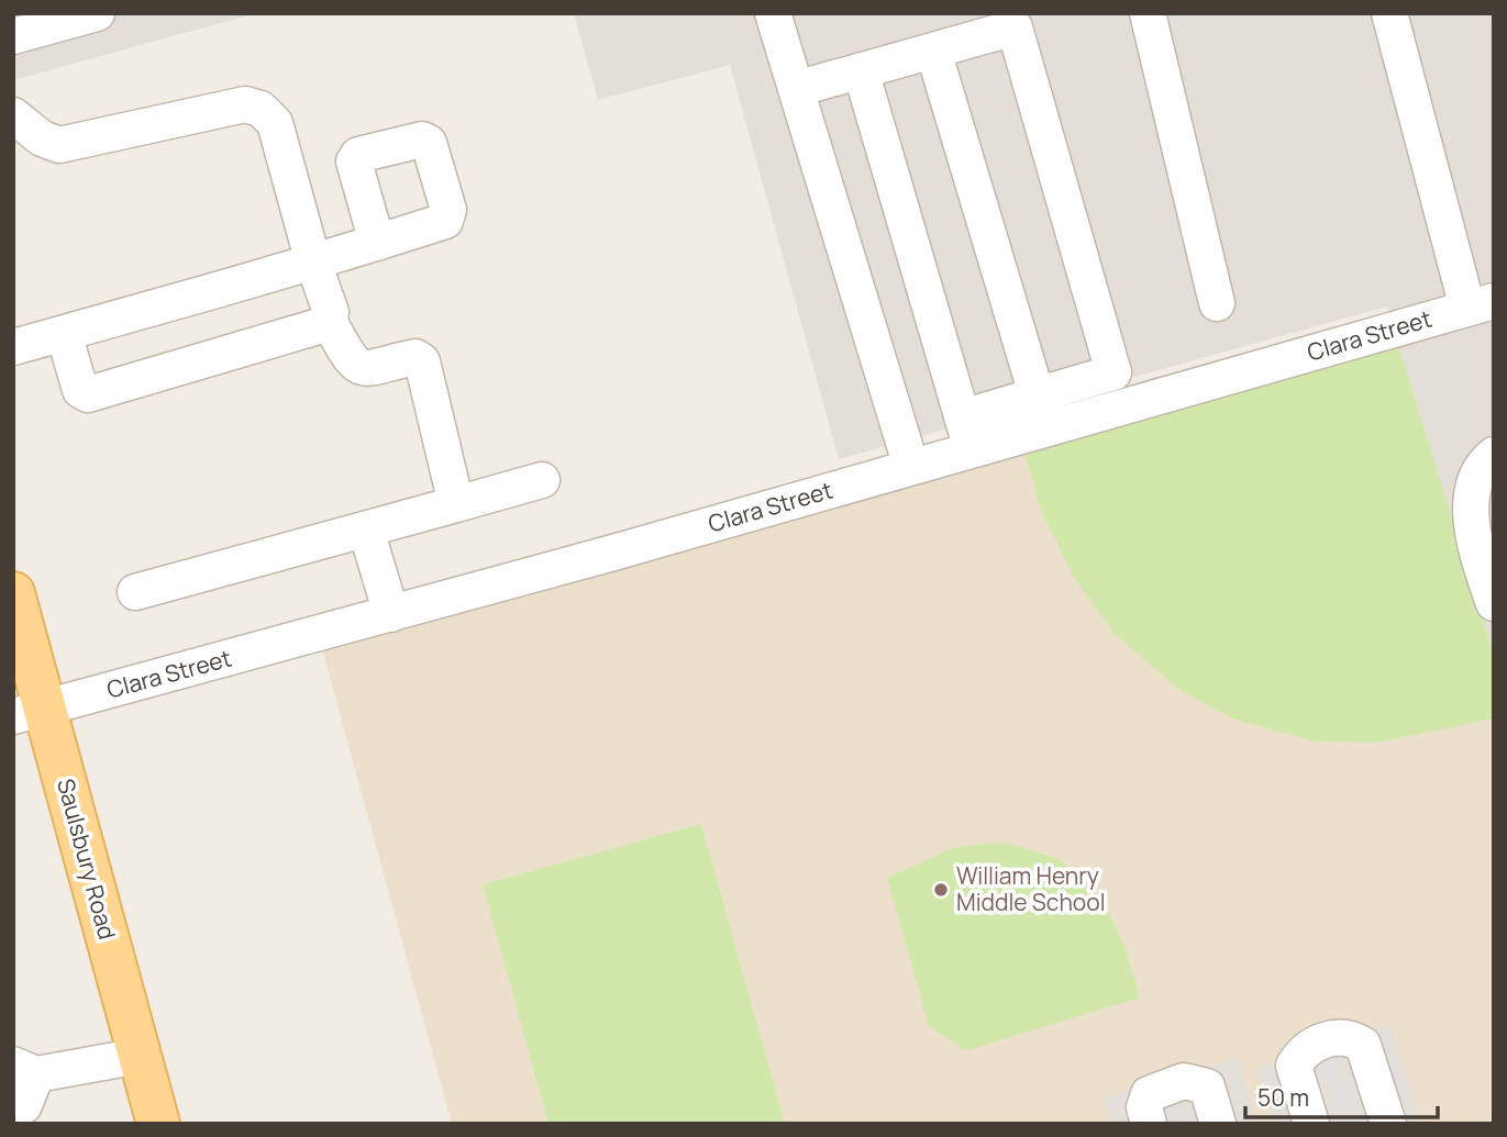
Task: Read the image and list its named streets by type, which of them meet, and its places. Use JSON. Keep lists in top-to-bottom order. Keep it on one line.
{"streets":{"main road":["Saulsbury Road"],"lane":["Clara Street"]},"crossings":[["Clara Street","Saulsbury Road"]],"places":["William Henry Middle School"],"scale_bar":"50 m"}
